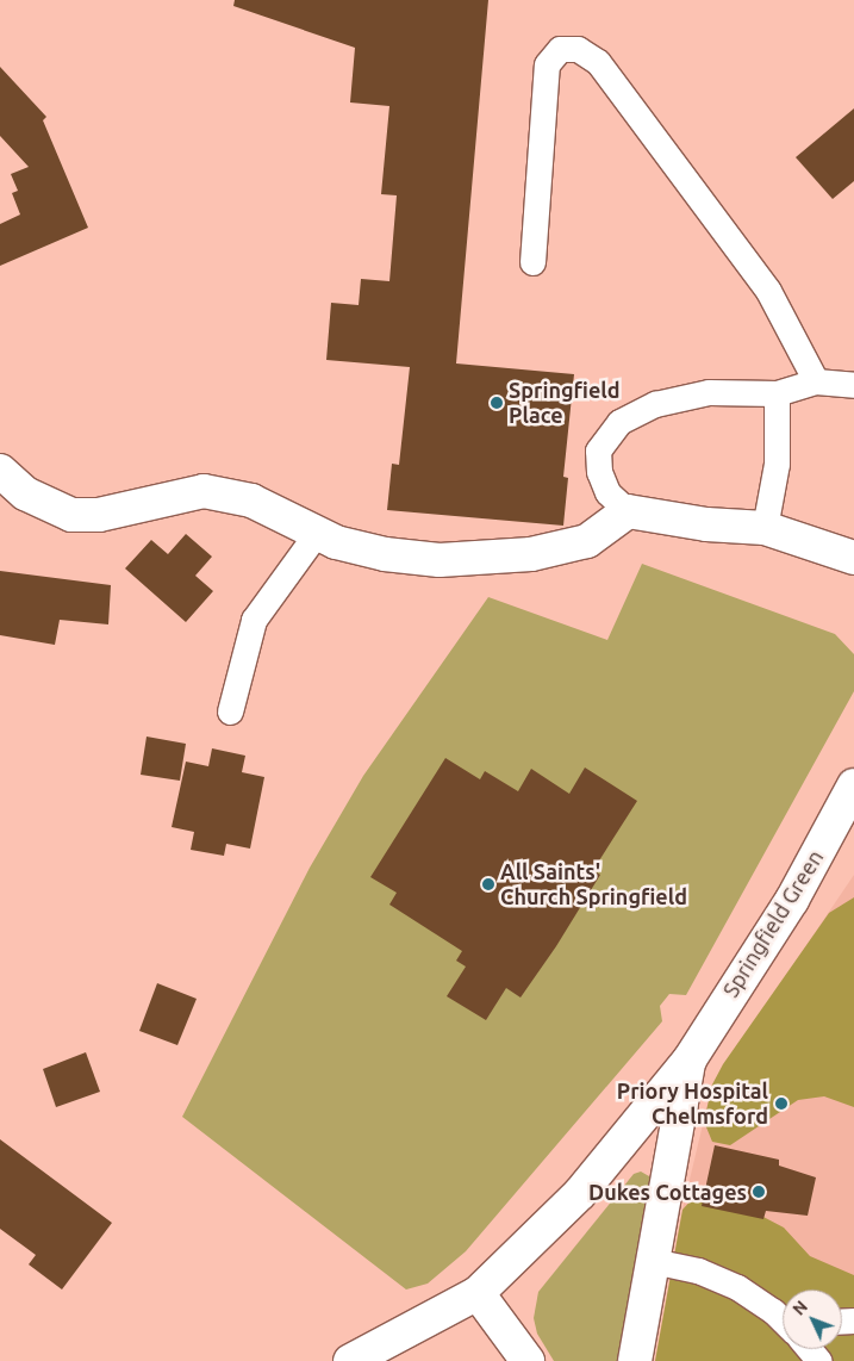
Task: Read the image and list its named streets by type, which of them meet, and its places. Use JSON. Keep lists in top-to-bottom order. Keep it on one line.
{"streets":{"street":["Springfield Green"]},"places":["Springfield Place","All Saints' Church Springfield","Priory Hospital Chelmsford","Dukes Cottages"],"north":"top left"}
